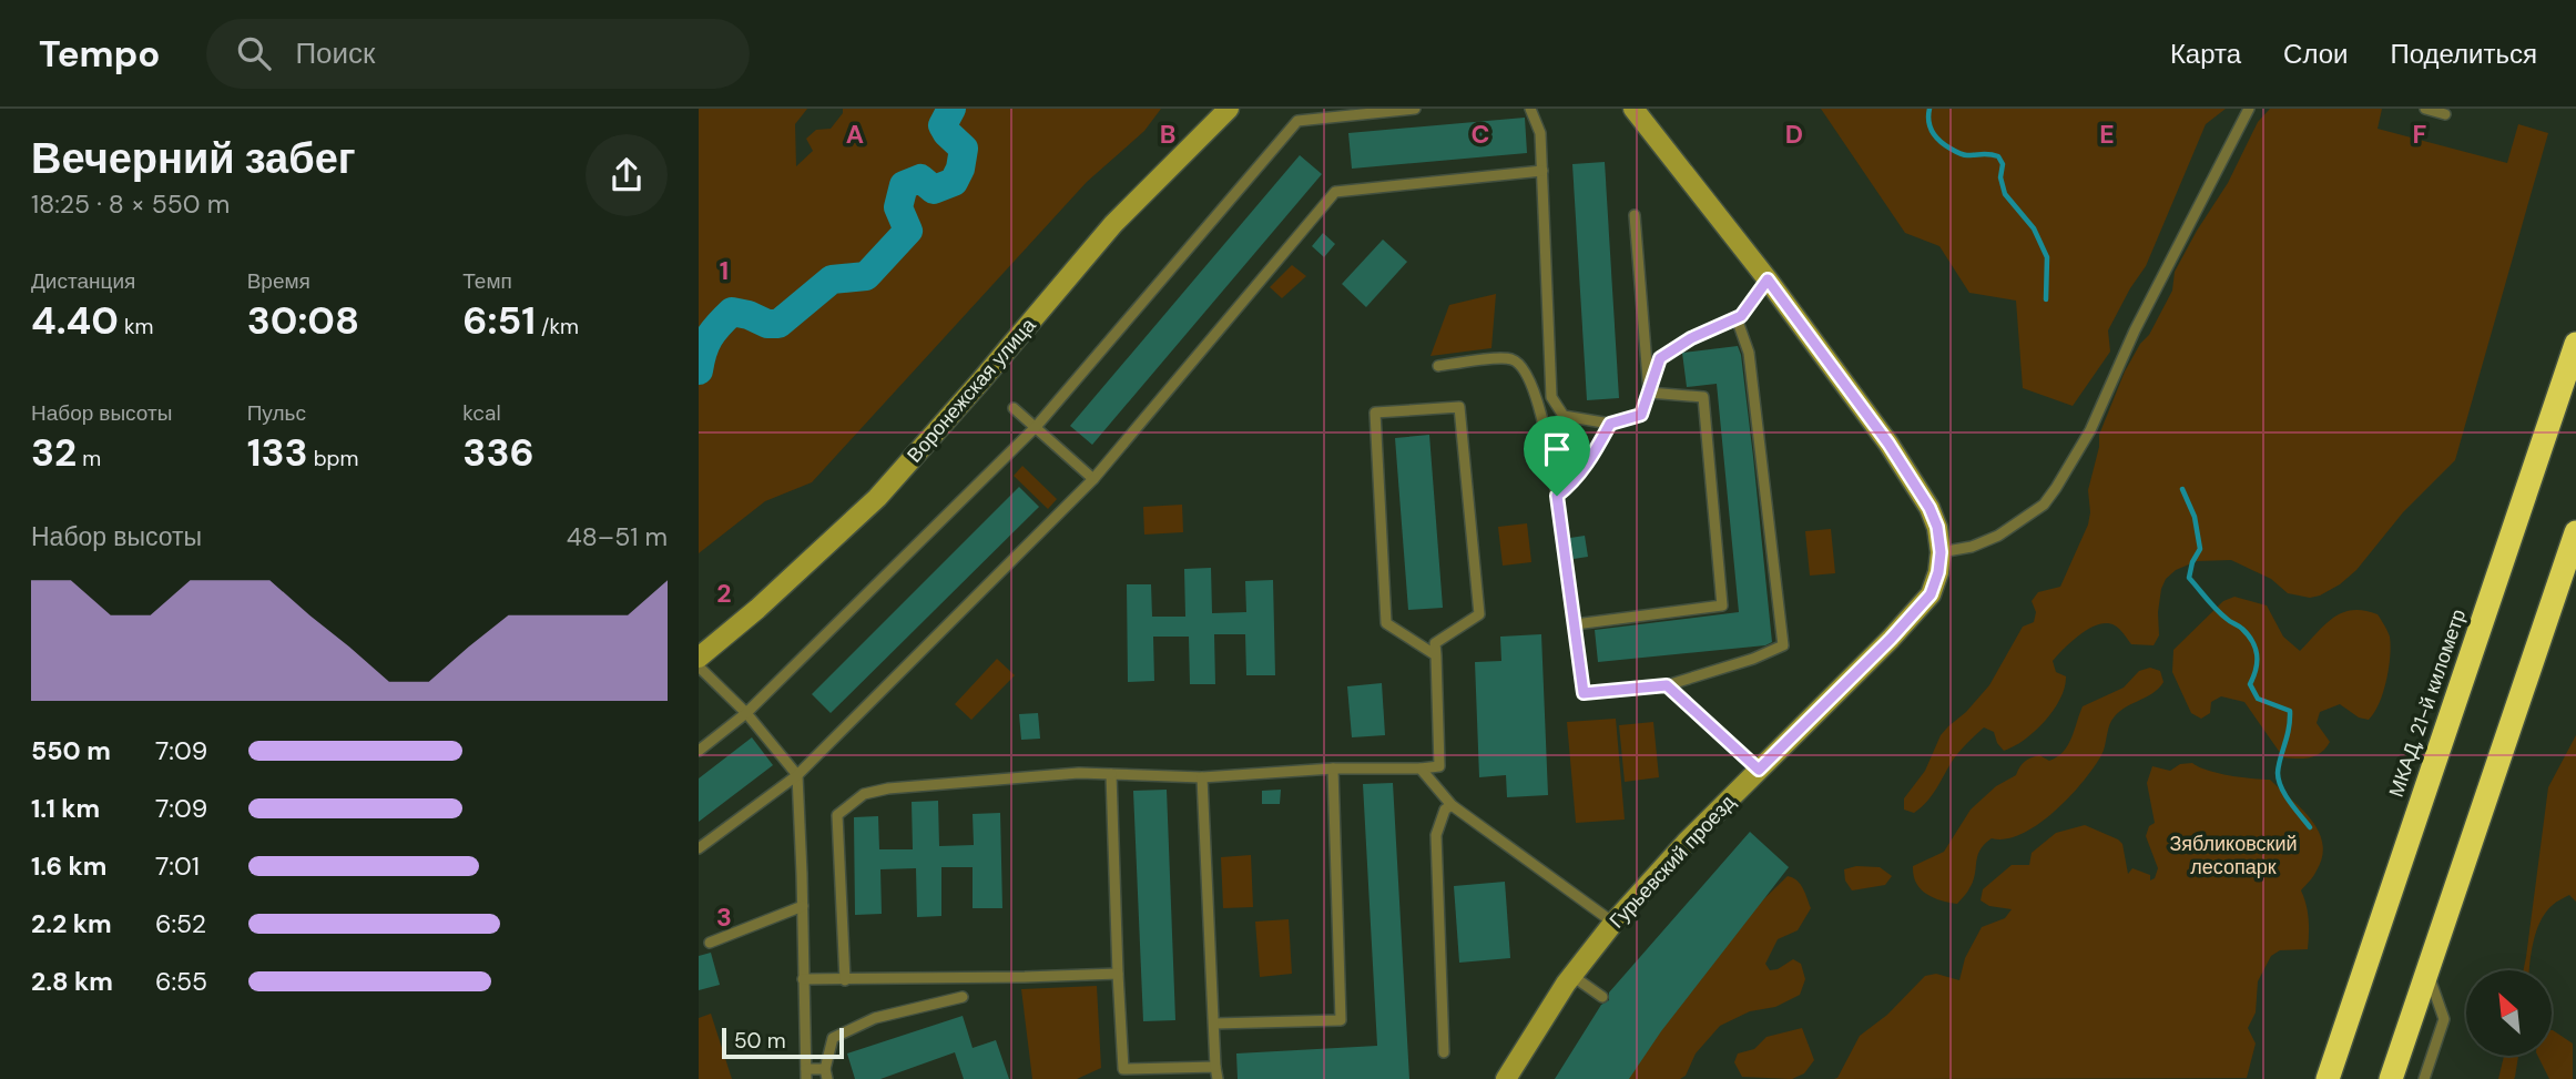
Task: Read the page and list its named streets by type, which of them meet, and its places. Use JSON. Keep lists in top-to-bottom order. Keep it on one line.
{"streets":{"highway":["МКАД, 21-й километр"],"street":["Воронежская улица","Гурьевский проезд"]},"parks":["Зябликовский лесопарк"],"scale_bar":"50 m","north":"top left","page":{"header":"Tempo","search":"Поиск","nav":["Карта","Слои","Поделиться"],"heading":["Вечерний забег","18:25 · 8 × 550 m"],"stats":[["Дистанция","4.40 km"],["Время","30:08"],["Темп","6:51 /km"],["Набор высоты","32 m"],["Пульс","133 bpm"],["kcal","336"]],"chart":["Набор высоты","48–51 m"],"list":[{"name":"550 m","note":"7:09"},{"name":"1.1 km","note":"7:09"},{"name":"1.6 km","note":"7:01"},{"name":"2.2 km","note":"6:52"},{"name":"2.8 km","note":"6:55"}],"scale":"50 m"},"grid":{"columns":["A","B","C","D","E","F"],"rows":["1","2","3"]}}
